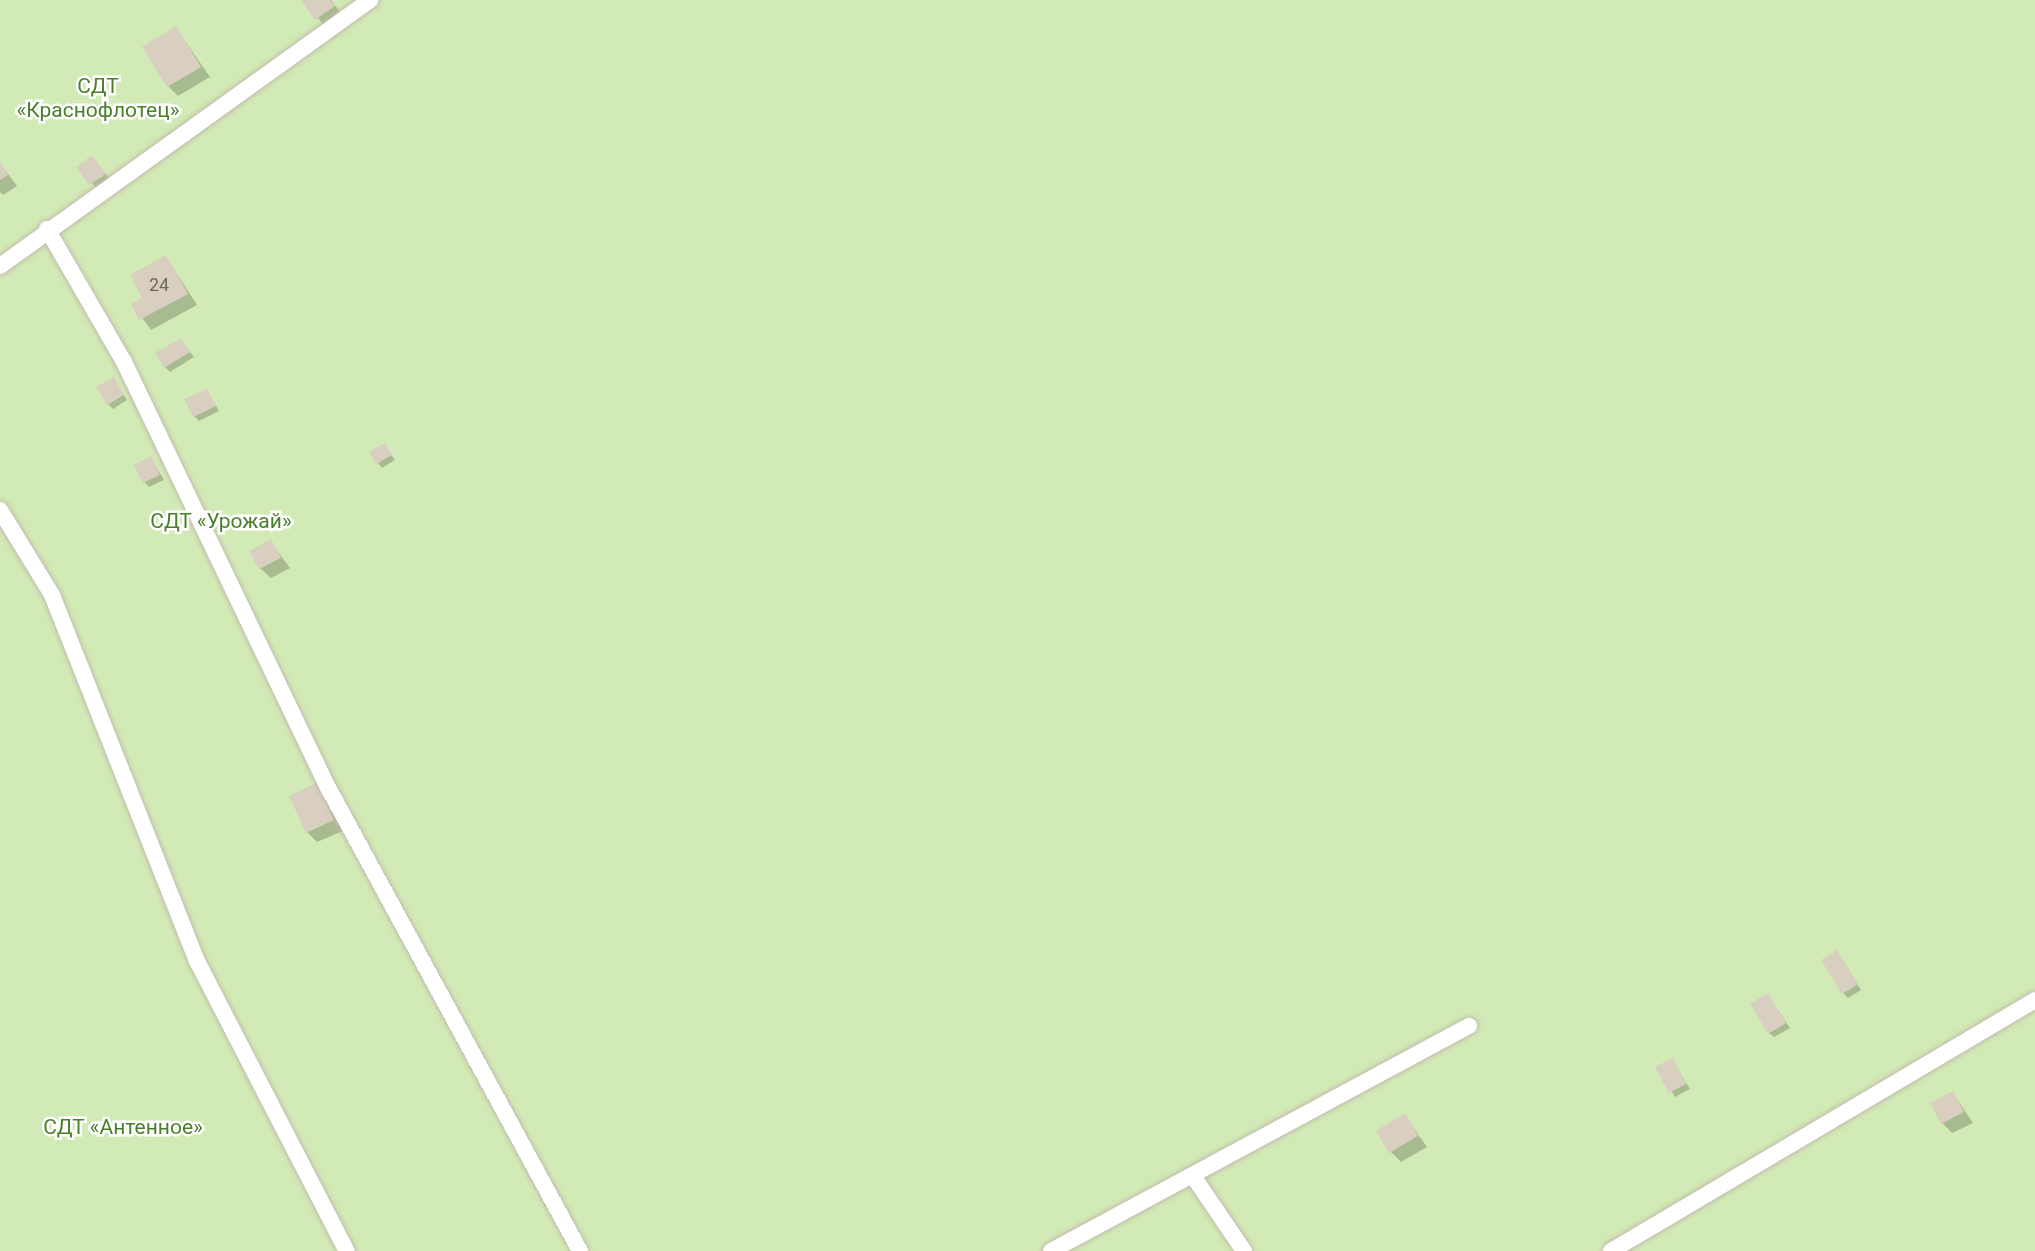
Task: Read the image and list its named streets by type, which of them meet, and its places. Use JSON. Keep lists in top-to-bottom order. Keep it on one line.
{"parks":["СДТ «Краснофлотец»","СДТ «Урожай»","СДТ «Антенное»"],"house_numbers":["24"]}
